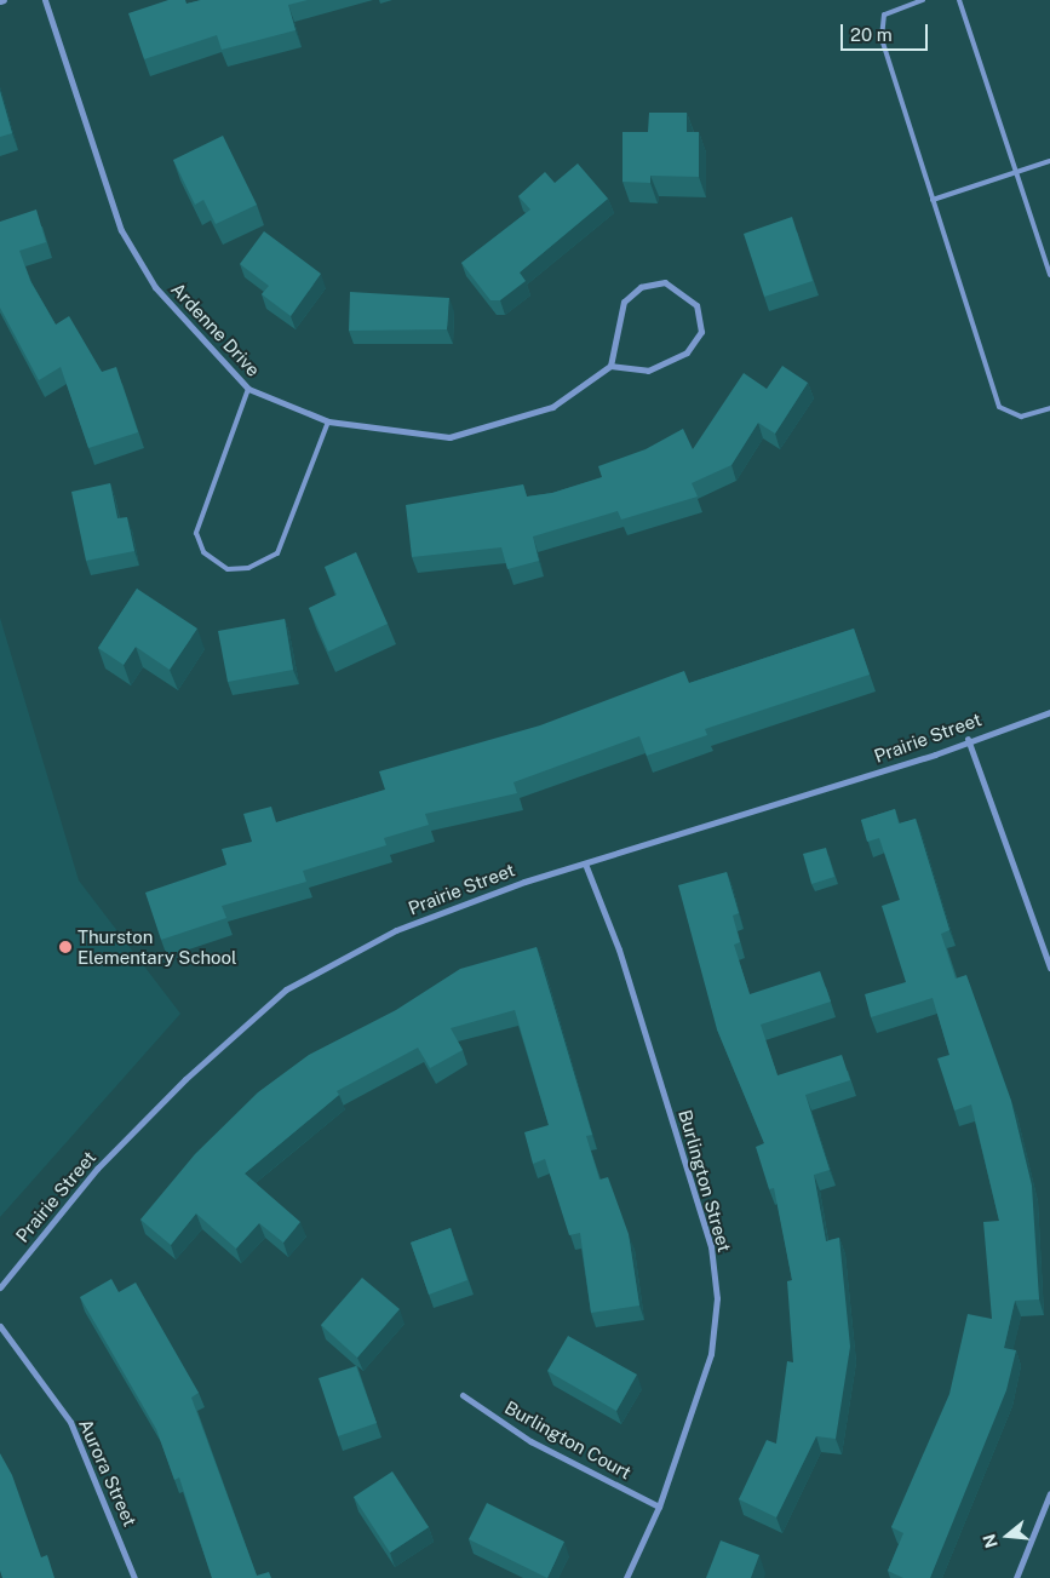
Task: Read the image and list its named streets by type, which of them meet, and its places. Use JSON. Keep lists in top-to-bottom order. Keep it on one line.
{"streets":{"street":["Ardenne Drive","Prairie Street","Burlington Street","Burlington Court","Aurora Street"]},"crossings":[["Prairie Street","Burlington Street"],["Burlington Street","Burlington Court"]],"places":["Thurston Elementary School"],"scale_bar":"20 m","north":"left"}
